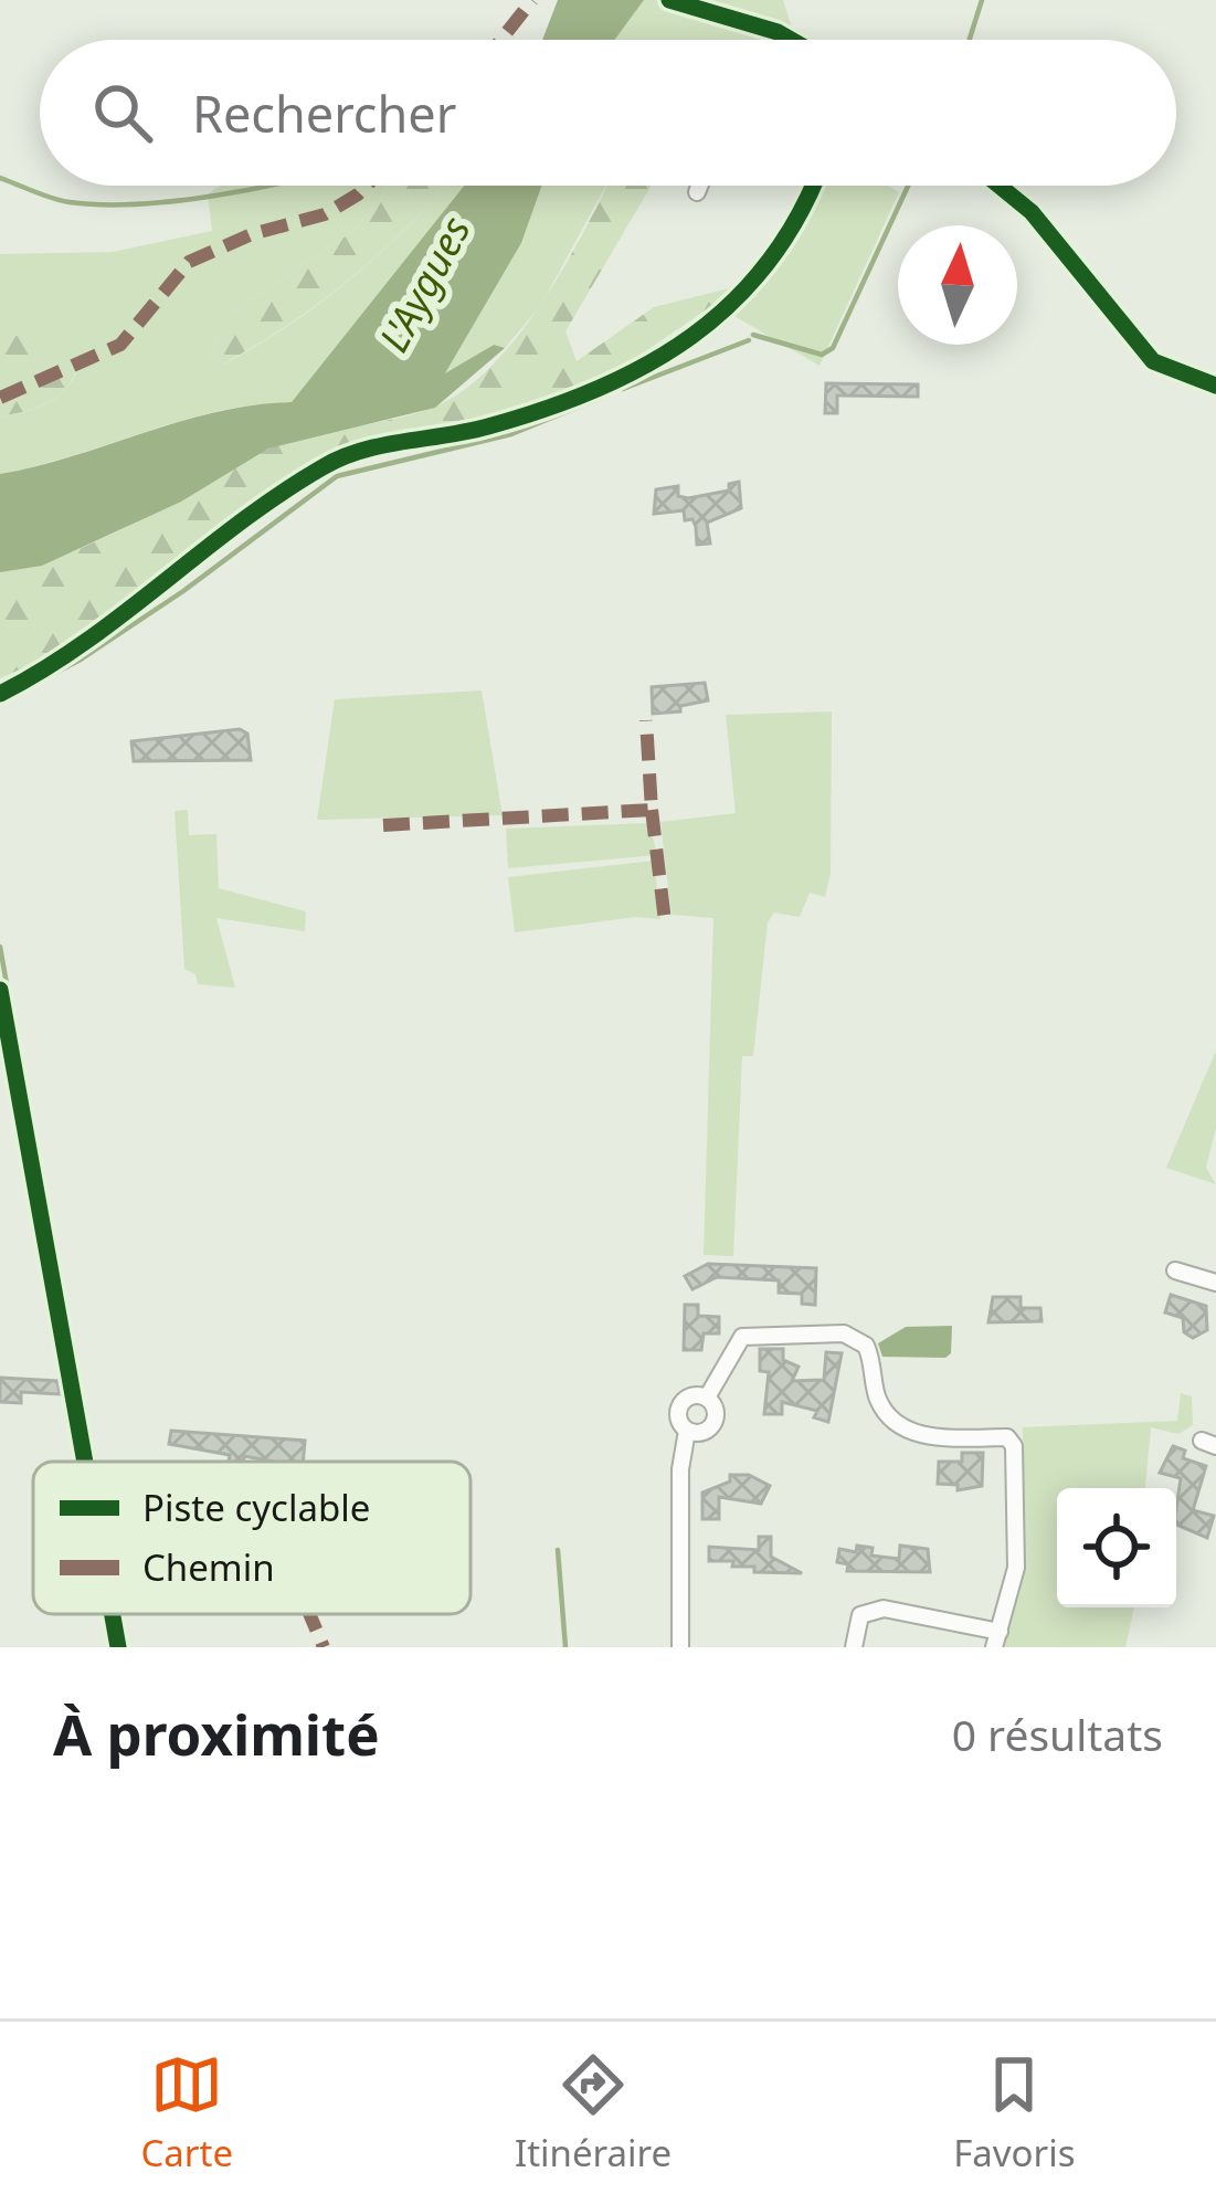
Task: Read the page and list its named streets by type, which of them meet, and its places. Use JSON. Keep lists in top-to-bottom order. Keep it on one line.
{"water":["L'Aygues"],"legend":["Piste cyclable","Chemin"],"north":"top","page":{"search":"Rechercher","heading":["À proximité","0 résultats"],"nav":["Carte","Itinéraire","Favoris"]}}
